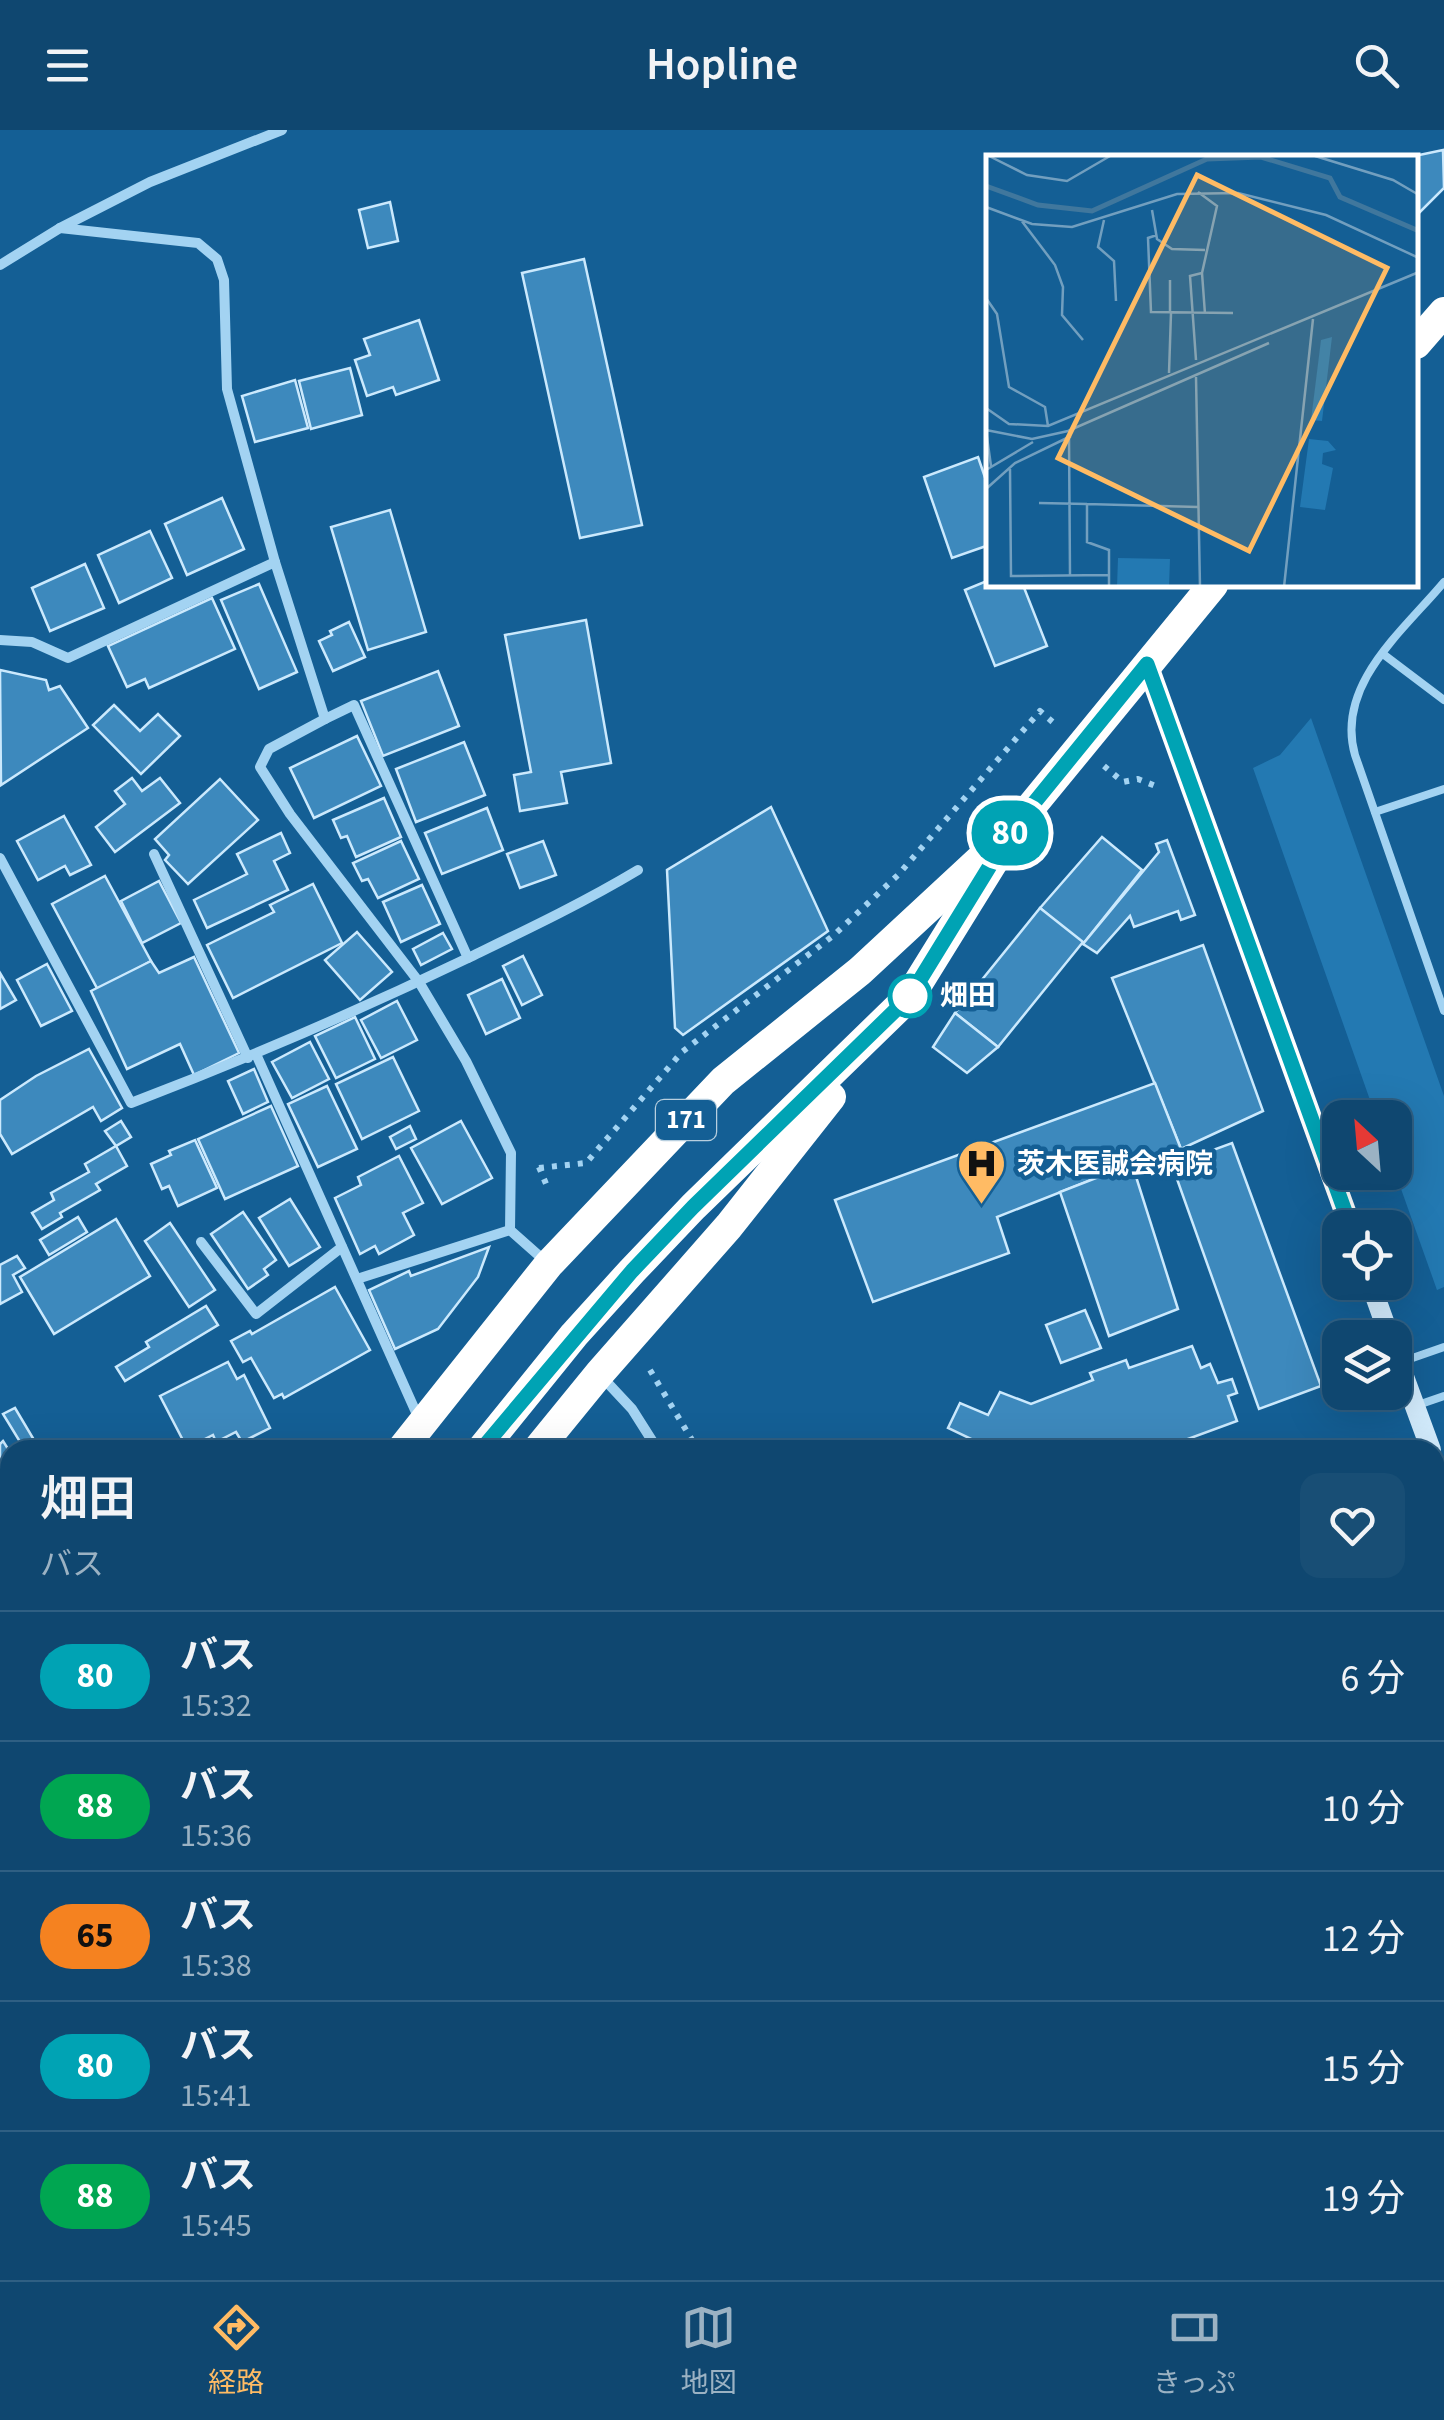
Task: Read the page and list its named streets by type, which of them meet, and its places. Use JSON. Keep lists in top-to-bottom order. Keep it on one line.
{"streets":{"highway":["171"]},"places":{"other":["畑田"],"hospital":["茨木医誠会病院"]},"lines":["bus line 80"],"north":"top left","page":{"header":"Hopline","on_map":"80","heading":["畑田","バス"],"list":[{"mark":"80","name":"バス","note":"15:32","value":"6 分"},{"mark":"88","name":"バス","note":"15:36","value":"10 分"},{"mark":"65","name":"バス","note":"15:38","value":"12 分"},{"mark":"80","name":"バス","note":"15:41","value":"15 分"},{"mark":"88","name":"バス","note":"15:45","value":"19 分"}],"tabs":["経路","地図","きっぷ"]}}
